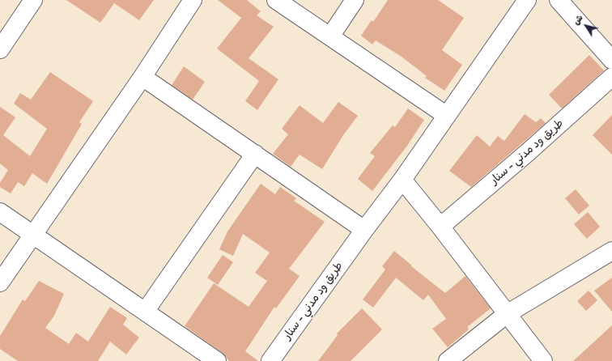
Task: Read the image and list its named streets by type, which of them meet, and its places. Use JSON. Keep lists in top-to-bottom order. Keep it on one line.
{"streets":{"street":["طريق ود مدني - سنار"]},"north":"top left"}
